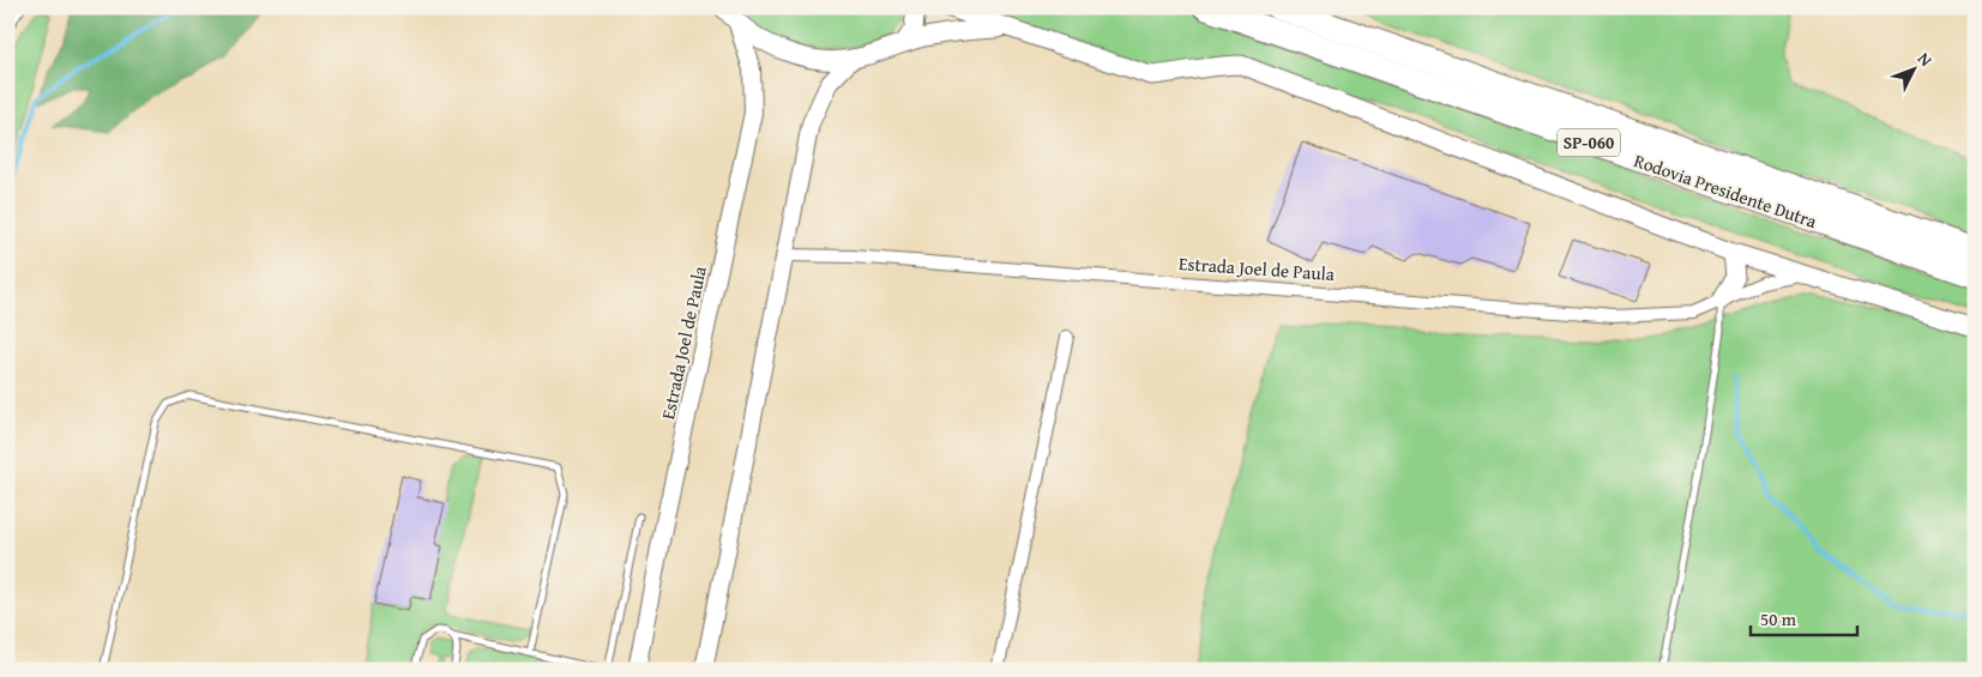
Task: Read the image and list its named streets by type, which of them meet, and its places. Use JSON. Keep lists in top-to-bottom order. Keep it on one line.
{"streets":{"highway":["SP-060","Rodovia Presidente Dutra"],"street":["Estrada Joel de Paula"]},"scale_bar":"50 m","north":"top right"}
